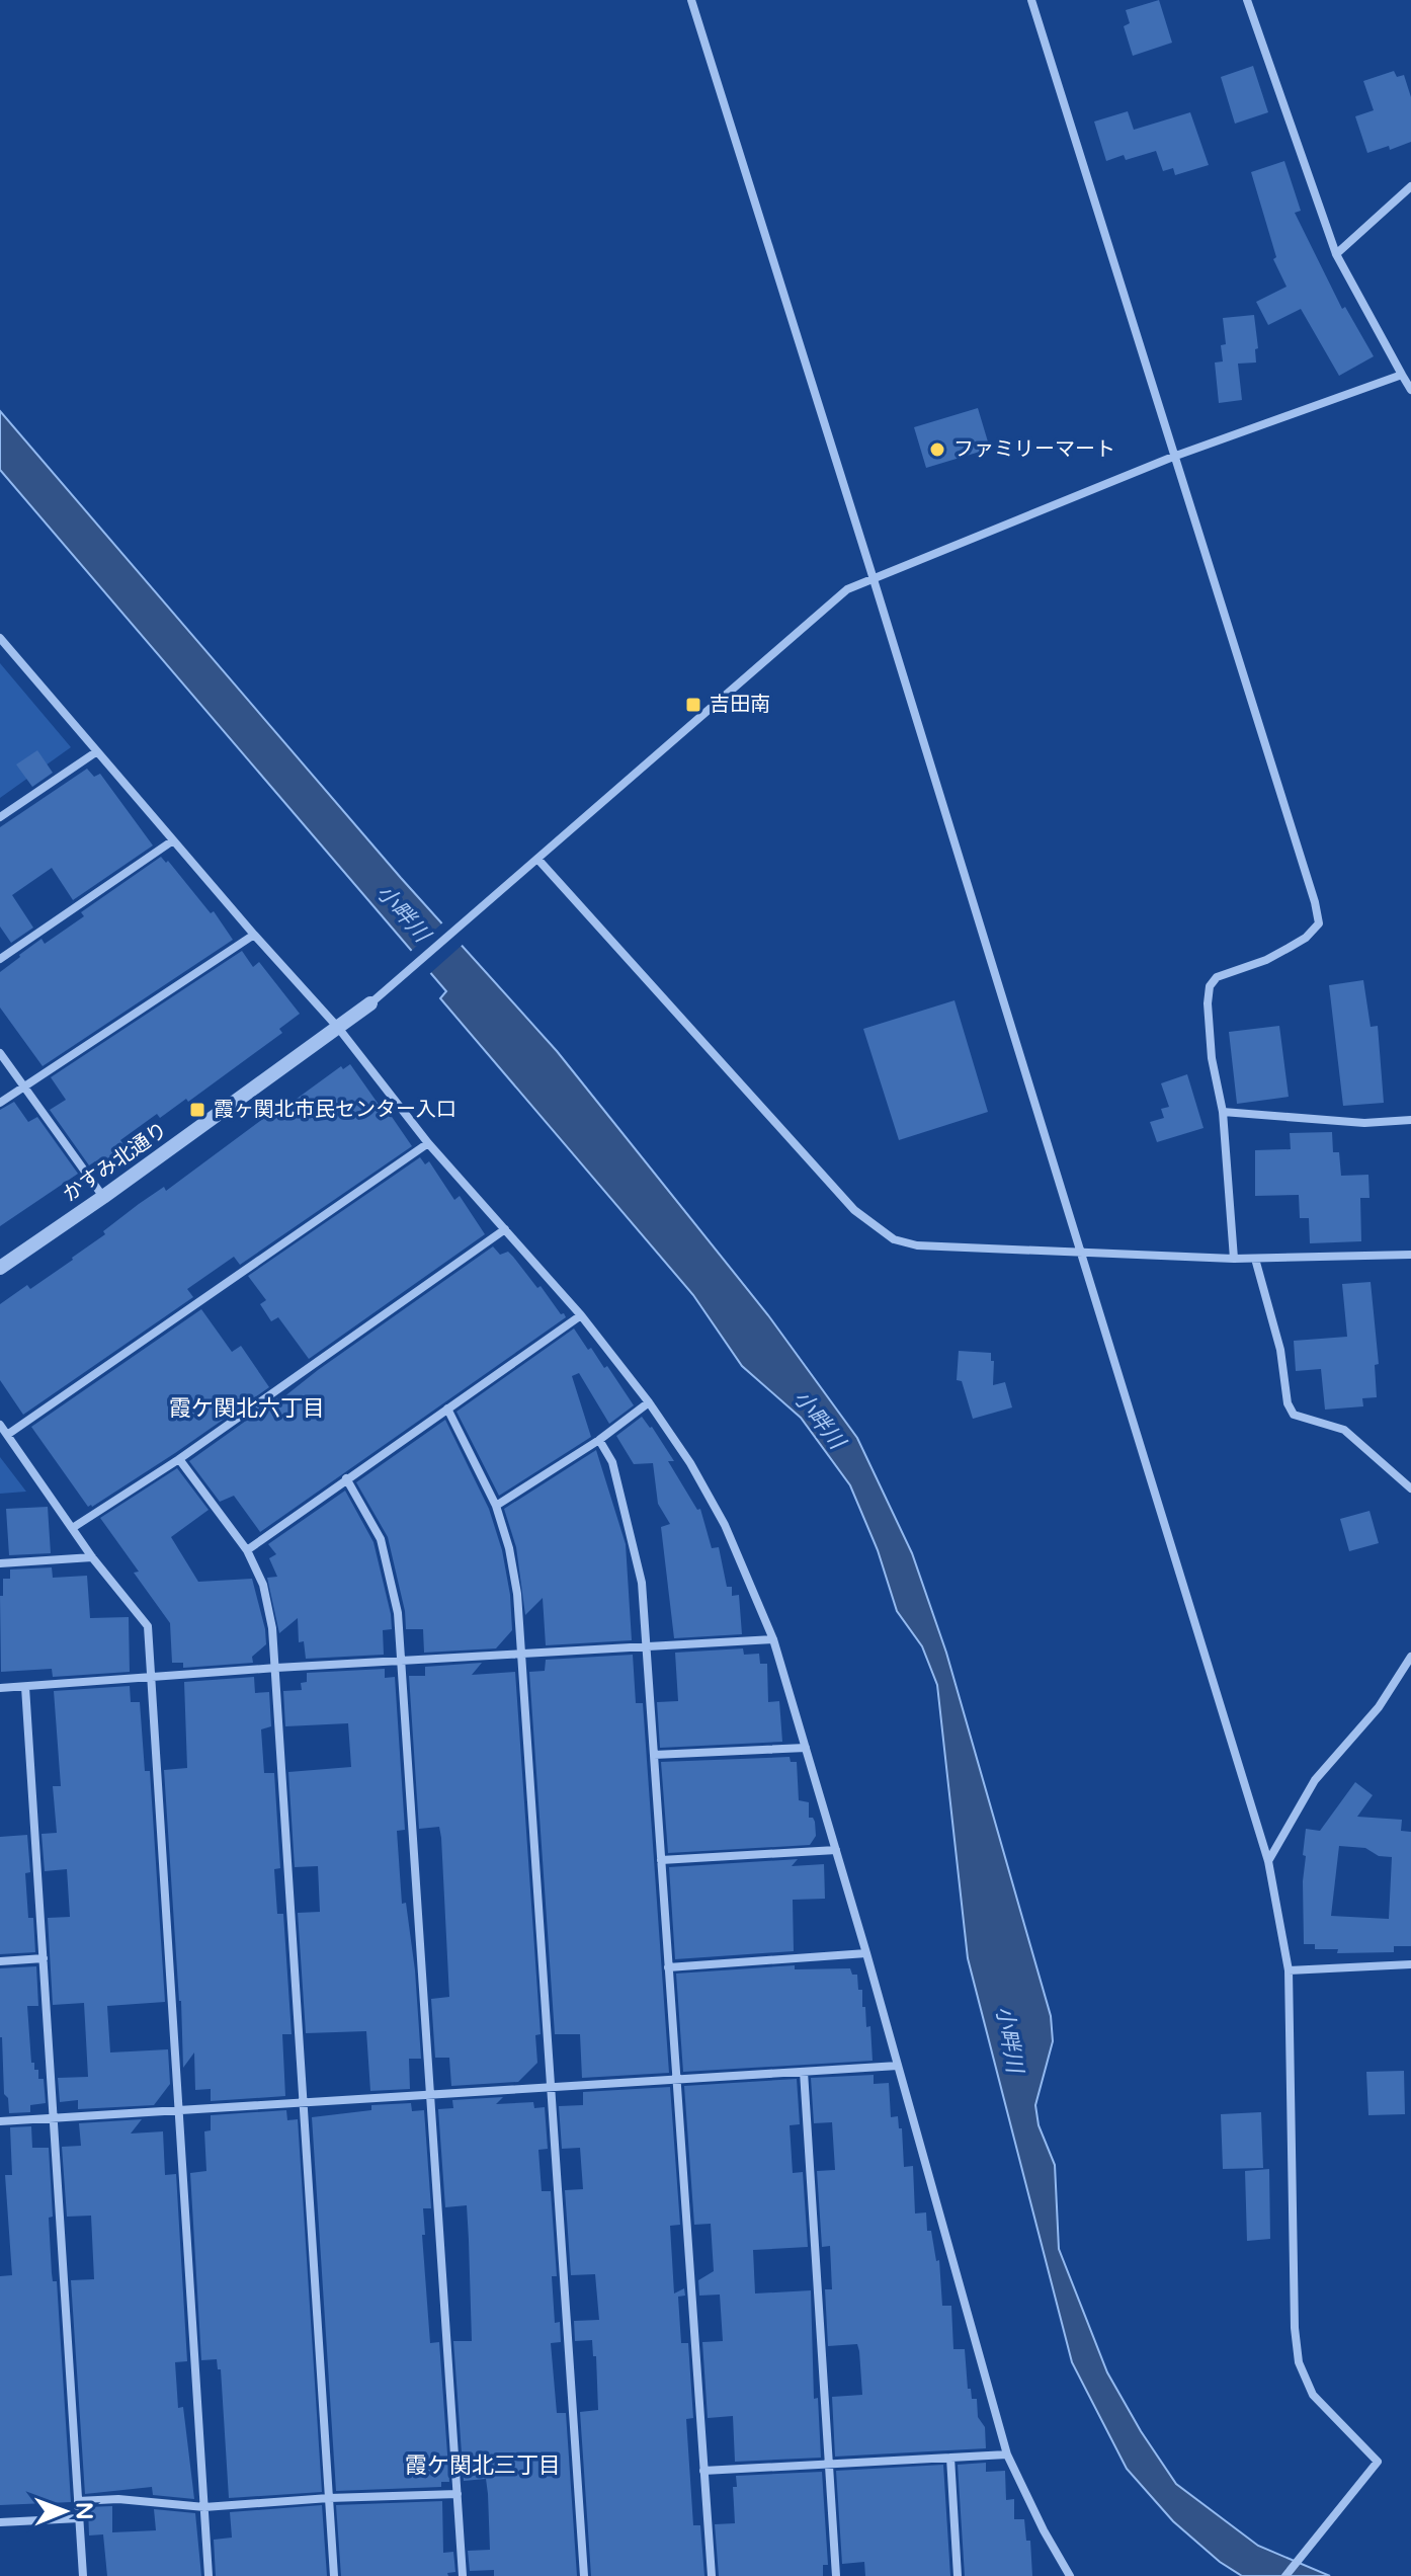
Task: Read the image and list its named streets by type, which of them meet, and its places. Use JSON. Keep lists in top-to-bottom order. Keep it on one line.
{"streets":{"street":["かすみ北通り"]},"districts":["霞ケ関北六丁目","霞ケ関北三丁目"],"water":["小畔川"],"places":{"other":["ファミリーマート"],"transit":["吉田南","霞ヶ関北市民センター入口"]},"north":"right"}
